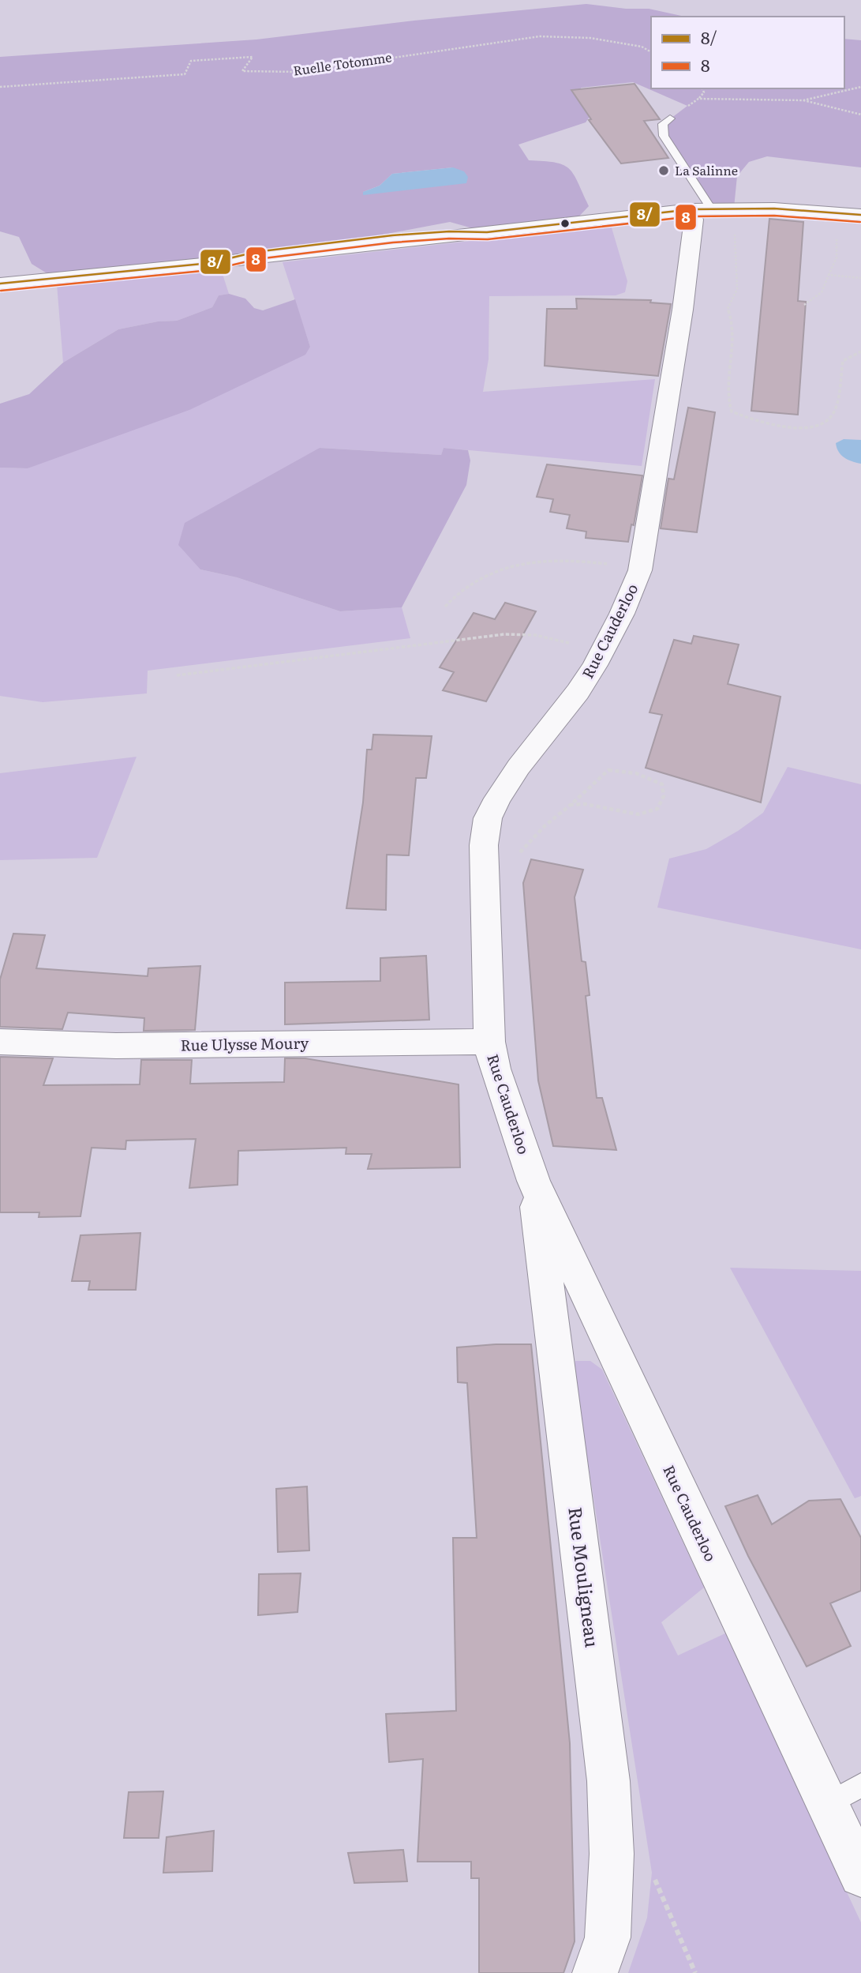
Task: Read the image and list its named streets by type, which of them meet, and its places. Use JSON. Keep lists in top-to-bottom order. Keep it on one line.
{"streets":{"street":["Rue Cauderloo","Rue Ulysse Moury","Rue Mouligneau"],"path":["Ruelle Totomme"]},"crossings":[["Rue Cauderloo","Rue Ulysse Moury"],["Rue Cauderloo","Rue Mouligneau"]],"places":["La Salinne"],"lines":["transit line 8/","transit line 8"],"legend":["8/","8"]}
